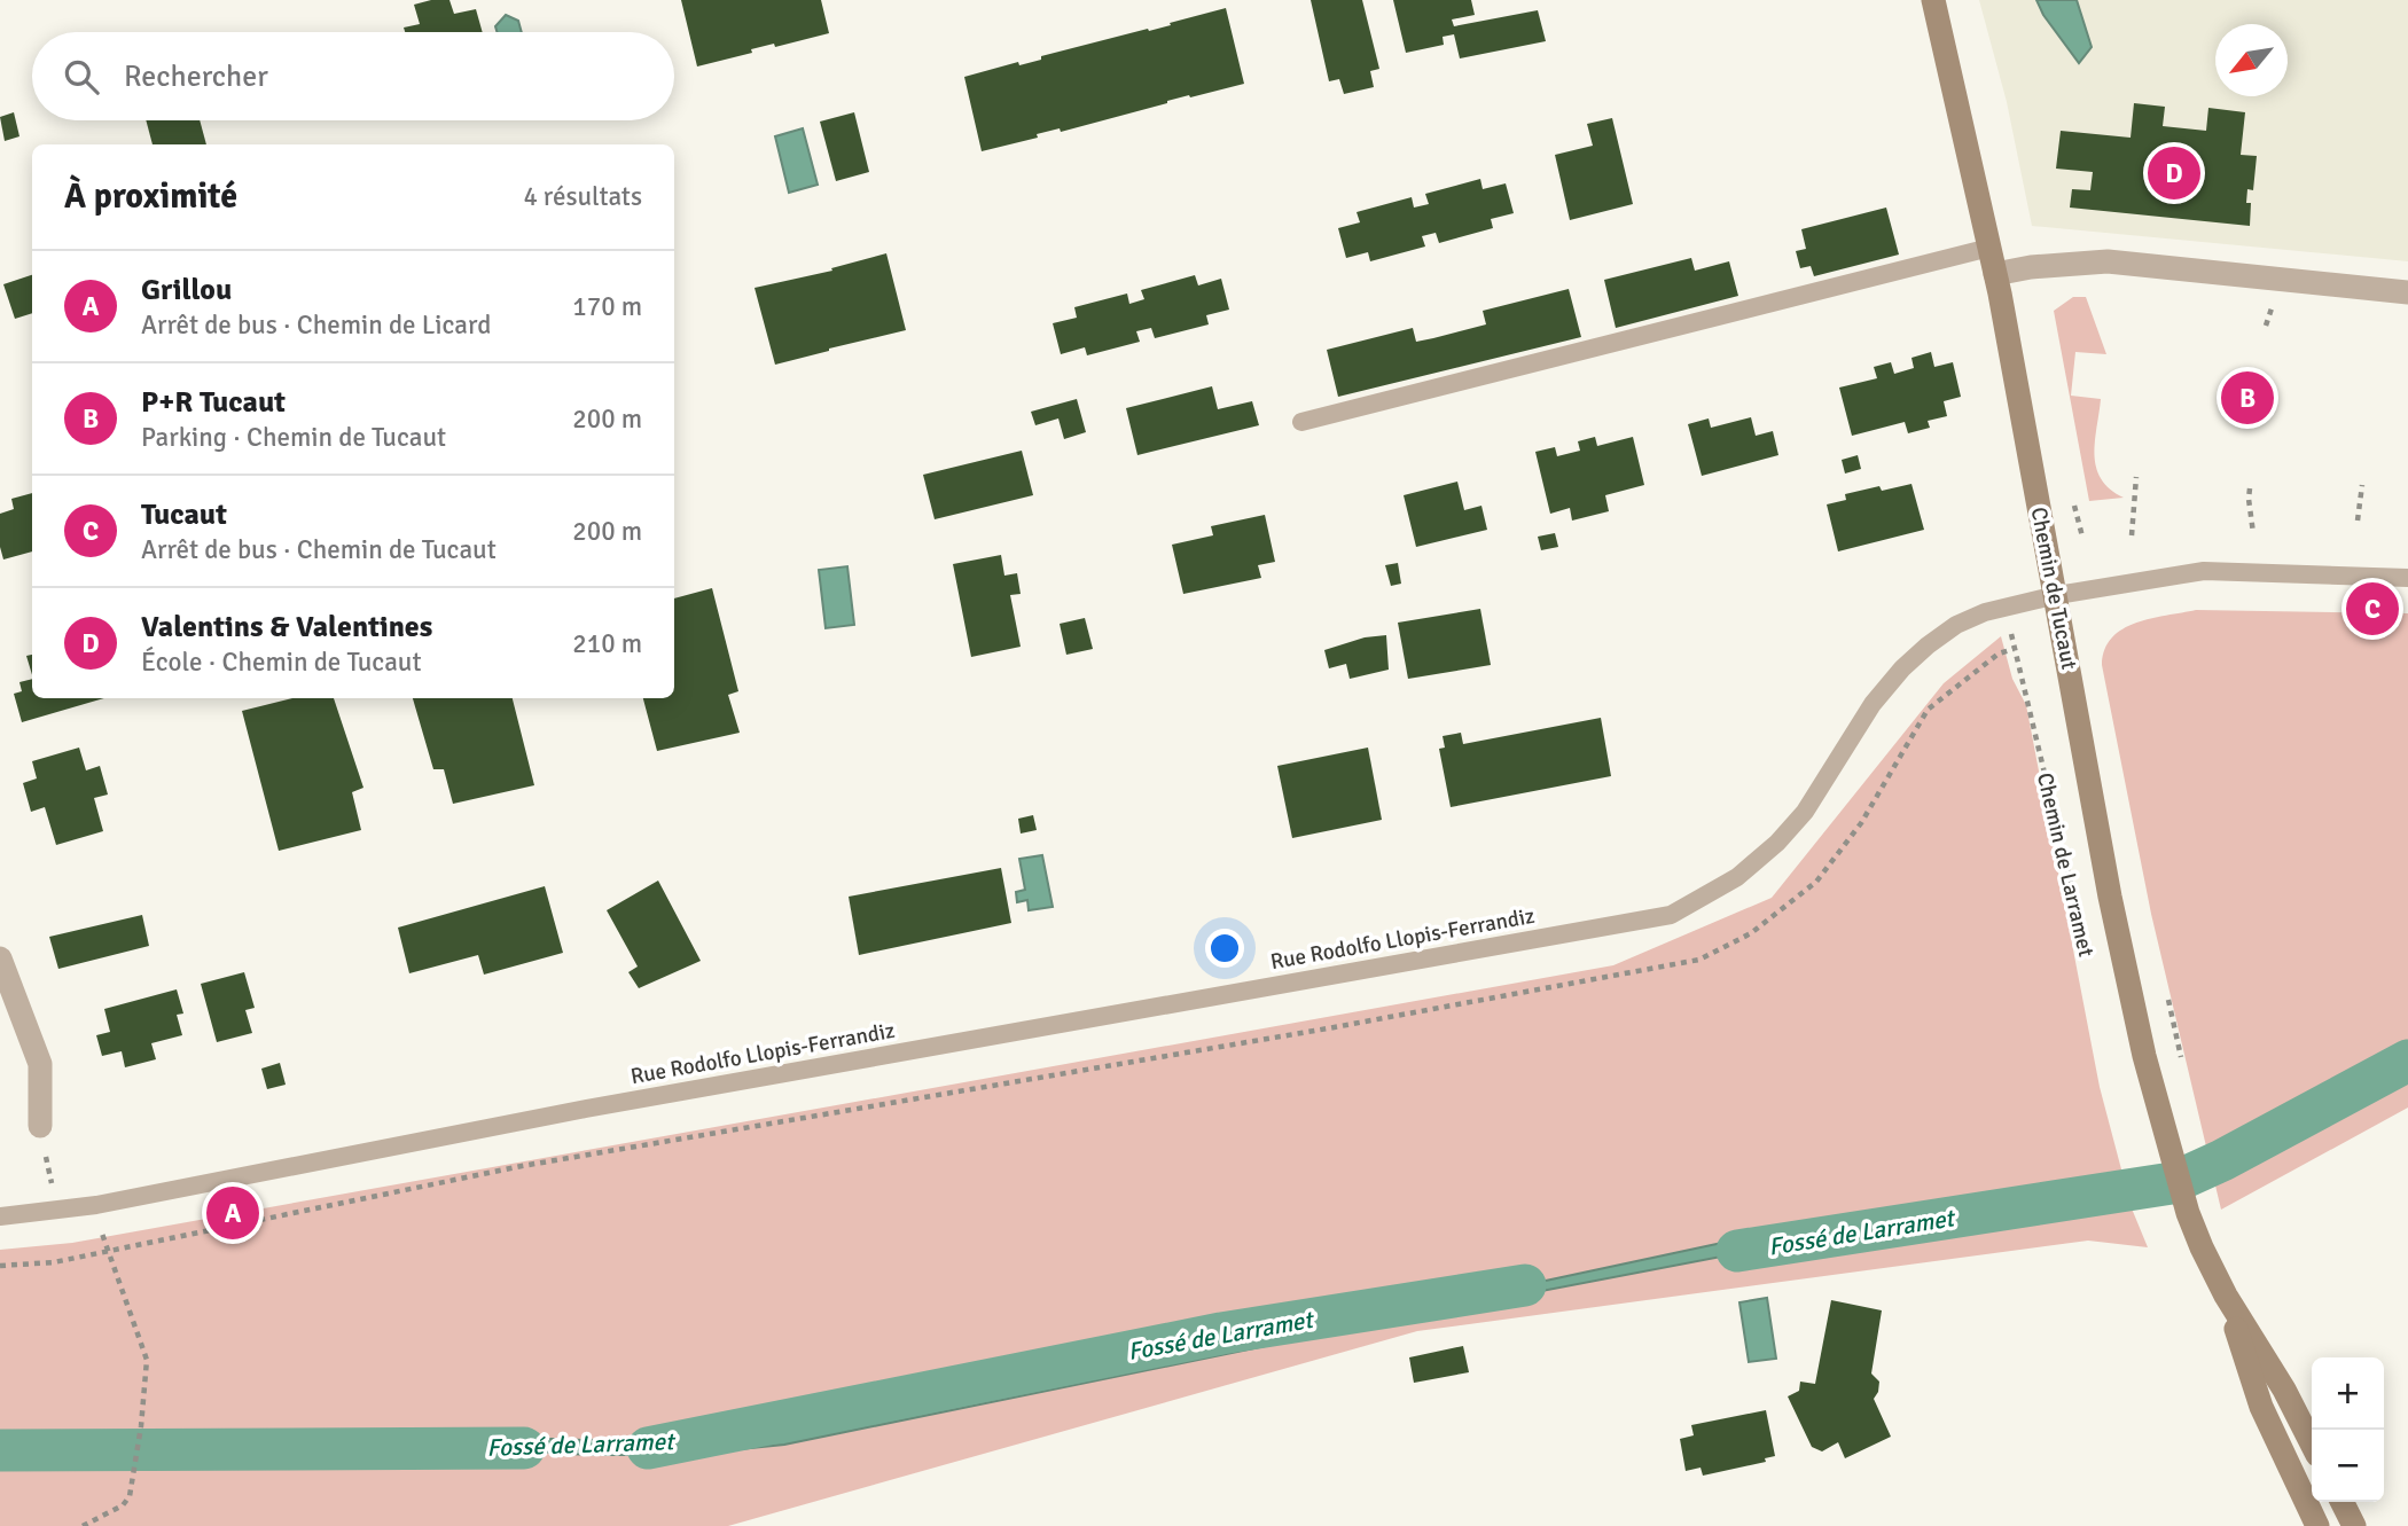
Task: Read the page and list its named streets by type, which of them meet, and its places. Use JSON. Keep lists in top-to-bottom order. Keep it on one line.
{"streets":{"main road":["Chemin de Tucaut"],"lane":["Rue Rodolfo Llopis-Ferrandiz"],"path":["Chemin de Larramet"]},"crossings":[["Chemin de Tucaut","Rue Rodolfo Llopis-Ferrandiz"],["Chemin de Larramet","Rue Rodolfo Llopis-Ferrandiz"]],"water":["Fossé de Larramet"],"north":"bottom left","page":{"search":"Rechercher","pins":["D","B","C","A"],"heading":["À proximité","4 résultats"],"list":[{"mark":"A","name":"Grillou","note":"Arrêt de bus · Chemin de Licard","value":"170 m"},{"mark":"B","name":"P+R Tucaut","note":"Parking · Chemin de Tucaut","value":"200 m"},{"mark":"C","name":"Tucaut","note":"Arrêt de bus · Chemin de Tucaut","value":"200 m"},{"mark":"D","name":"Valentins & Valentines","note":"École · Chemin de Tucaut","value":"210 m"}],"map_buttons":["+","−"]}}
